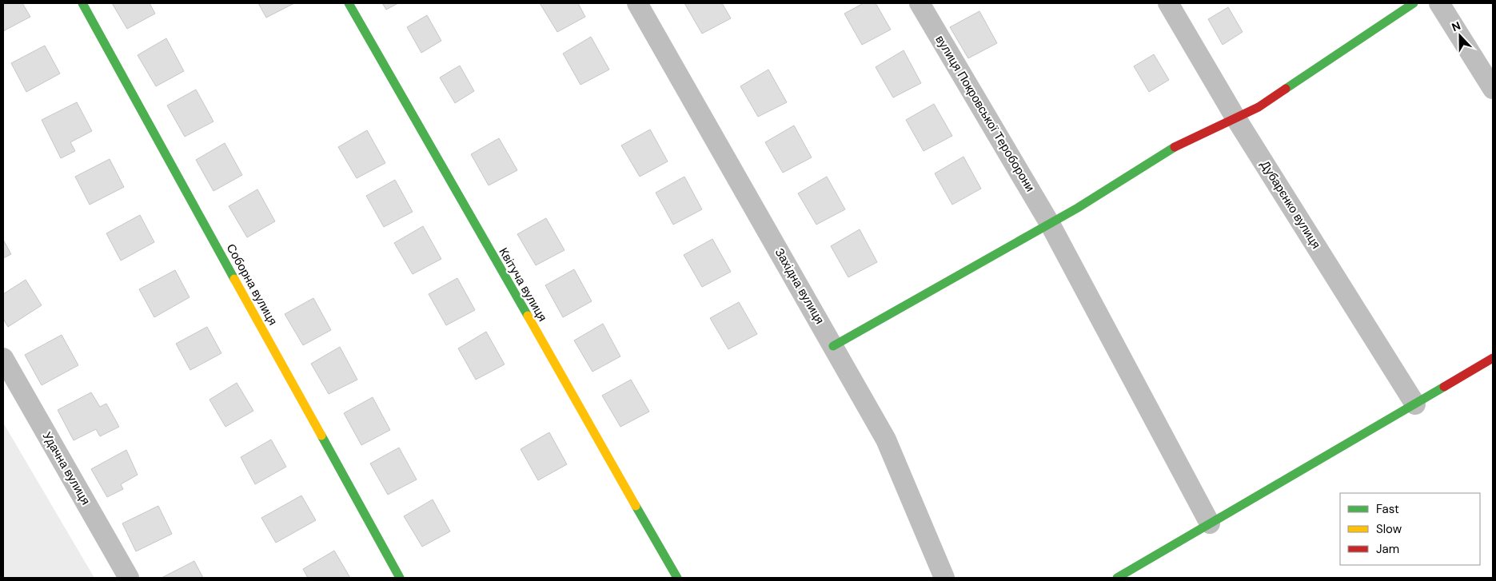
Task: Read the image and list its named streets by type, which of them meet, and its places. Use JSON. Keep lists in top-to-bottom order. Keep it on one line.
{"streets":{"street":["вулиця Покровської Тероборони","Дубарєнко вулиця","Соборна вулиця","Квітуча вулиця","Західна вулиця","Удачна вулиця"]},"legend":["Fast","Slow","Jam"],"north":"top"}
